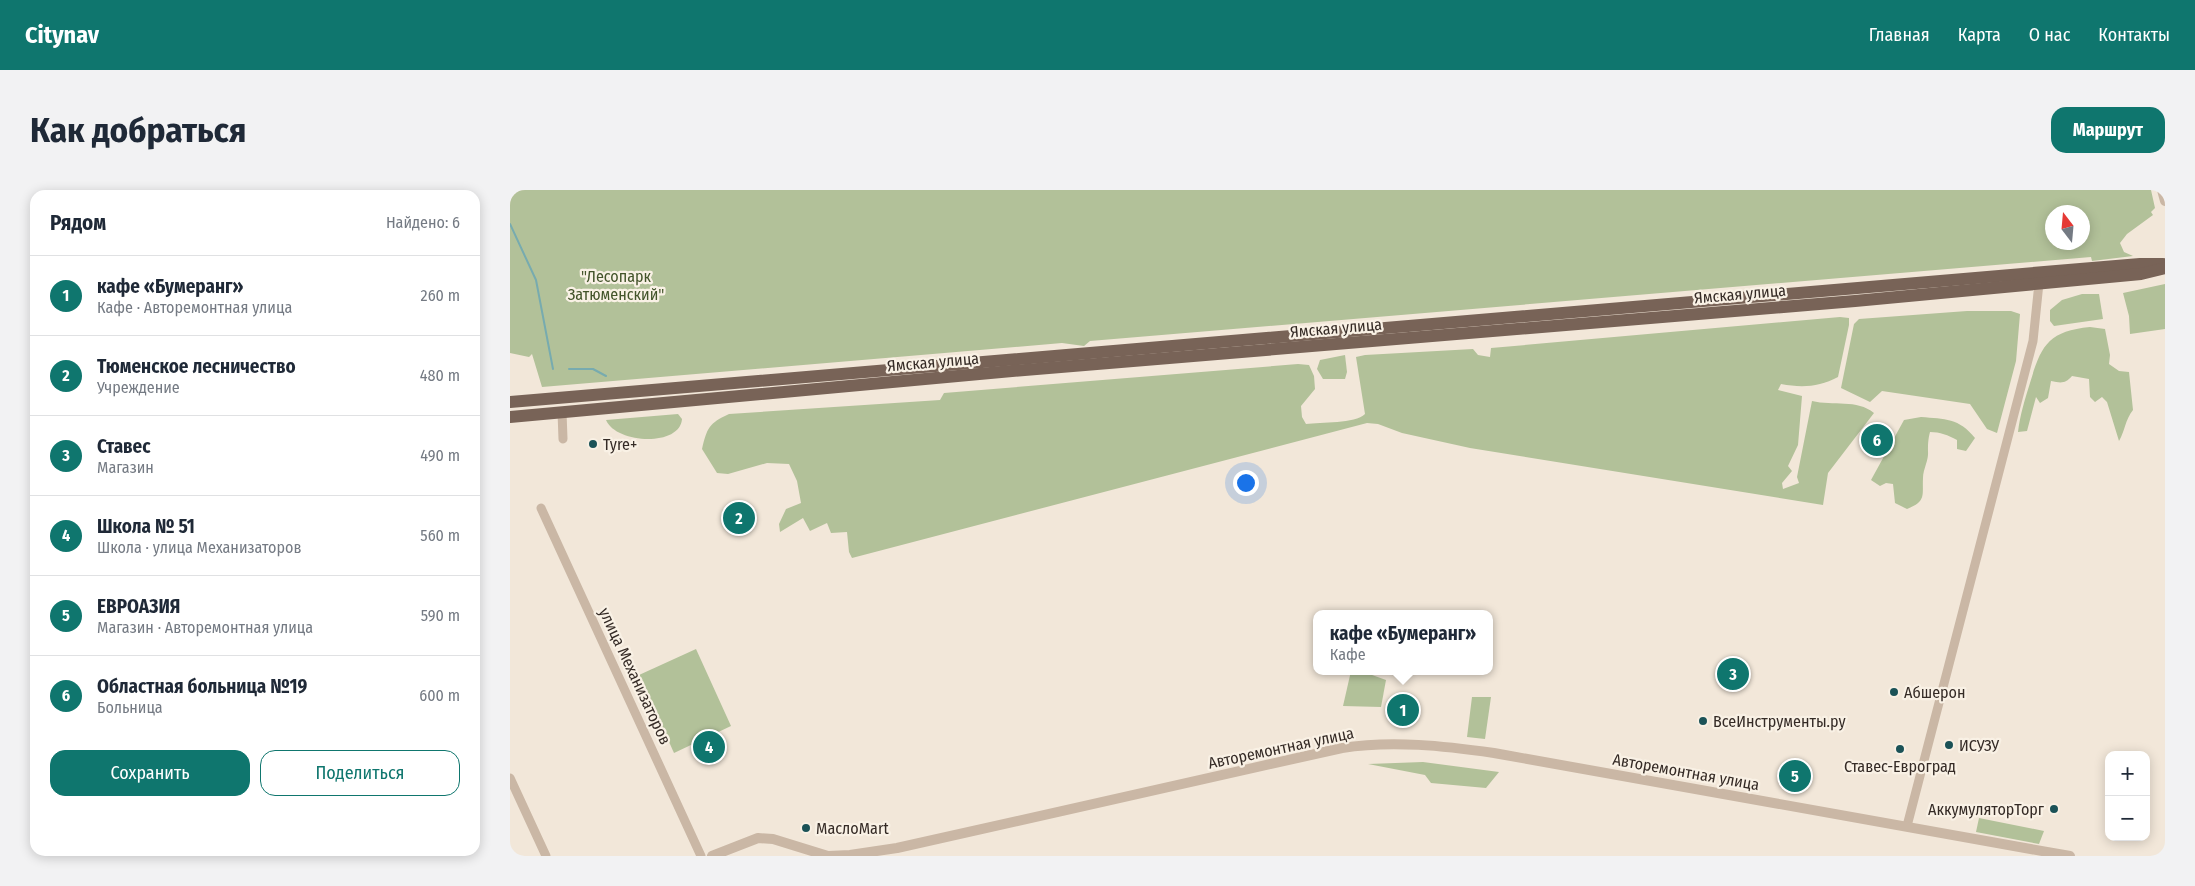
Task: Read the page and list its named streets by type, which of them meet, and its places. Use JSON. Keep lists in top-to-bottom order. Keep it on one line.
{"streets":{"main road":["Ямская улица"],"street":["улица Механизаторов","Авторемонтная улица"]},"parks":["\"Лесопарк Затюменский\""],"places":["Tyre+","Абшерон","ВсеИнструменты.ру","ИСУЗУ","Ставес-Евроград","АккумуляторТорг","МаслоMart"],"north":"top","page":{"header":"Citynav","nav":["Главная","Карта","О нас","Контакты"],"buttons":["Маршрут",["Сохранить","Поделиться"]],"title":"Как добраться","heading":["Рядом","Найдено: 6"],"list":[{"mark":"1","name":"кафе «Бумеранг»","note":"Кафе · Авторемонтная улица","value":"260 m"},{"mark":"2","name":"Тюменское лесничество","note":"Учреждение","value":"480 m"},{"mark":"3","name":"Ставес","note":"Магазин","value":"490 m"},{"mark":"4","name":"Школа № 51","note":"Школа · улица Механизаторов","value":"560 m"},{"mark":"5","name":"ЕВРОАЗИЯ","note":"Магазин · Авторемонтная улица","value":"590 m"},{"mark":"6","name":"Областная больница №19","note":"Больница","value":"600 m"}],"pins":["6","2","3","1","4","5"],"popup":["кафе «Бумеранг»","Кафе"],"map_buttons":["+","−"]}}
